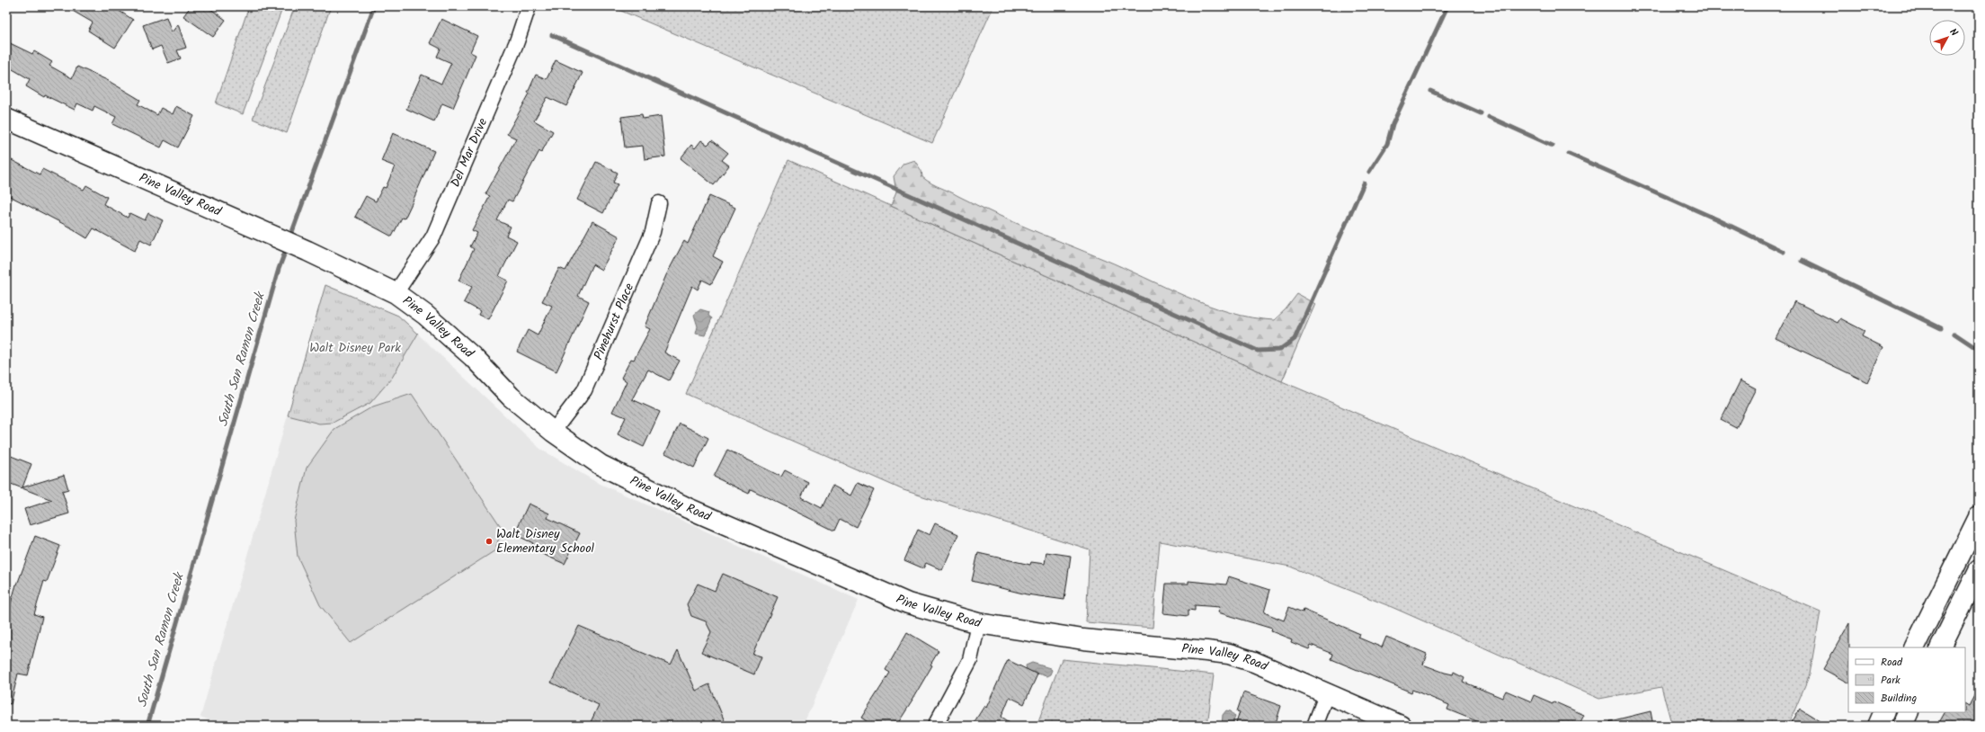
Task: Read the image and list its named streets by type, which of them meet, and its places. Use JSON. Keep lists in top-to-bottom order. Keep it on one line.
{"streets":{"street":["Del Mar Drive","Pine Valley Road","Pinehurst Place"]},"crossings":[["Del Mar Drive","Pine Valley Road"],["Pine Valley Road","Pinehurst Place"]],"water":["South San Ramon Creek"],"parks":["Walt Disney Park"],"places":["Walt Disney Elementary School"],"legend":["Road","Park","Building"],"north":"top right"}
